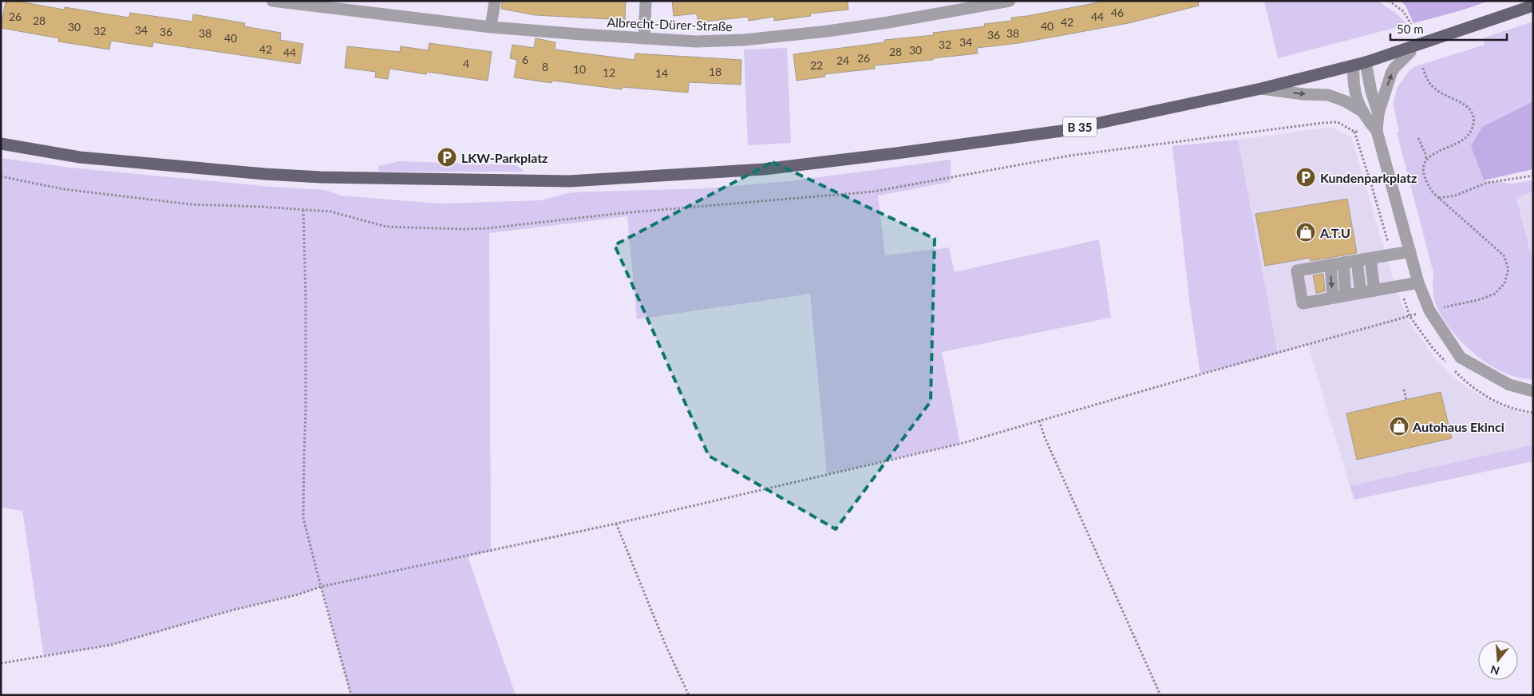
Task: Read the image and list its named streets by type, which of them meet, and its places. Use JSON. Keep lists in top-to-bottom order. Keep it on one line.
{"streets":{"main road":["B 35"],"street":["Albrecht-Dürer-Straße"]},"places":{"parking":["LKW-Parkplatz","Kundenparkplatz"],"shop":["A.T.U","Autohaus Ekinci"]},"house_numbers":["46","26","44","28","42","40","30","34","32","36","38","38","36","40","34","32","42","30","28","44","26","6","24","4","22","8","10","18","12","14"],"scale_bar":"50 m","north":"bottom"}
